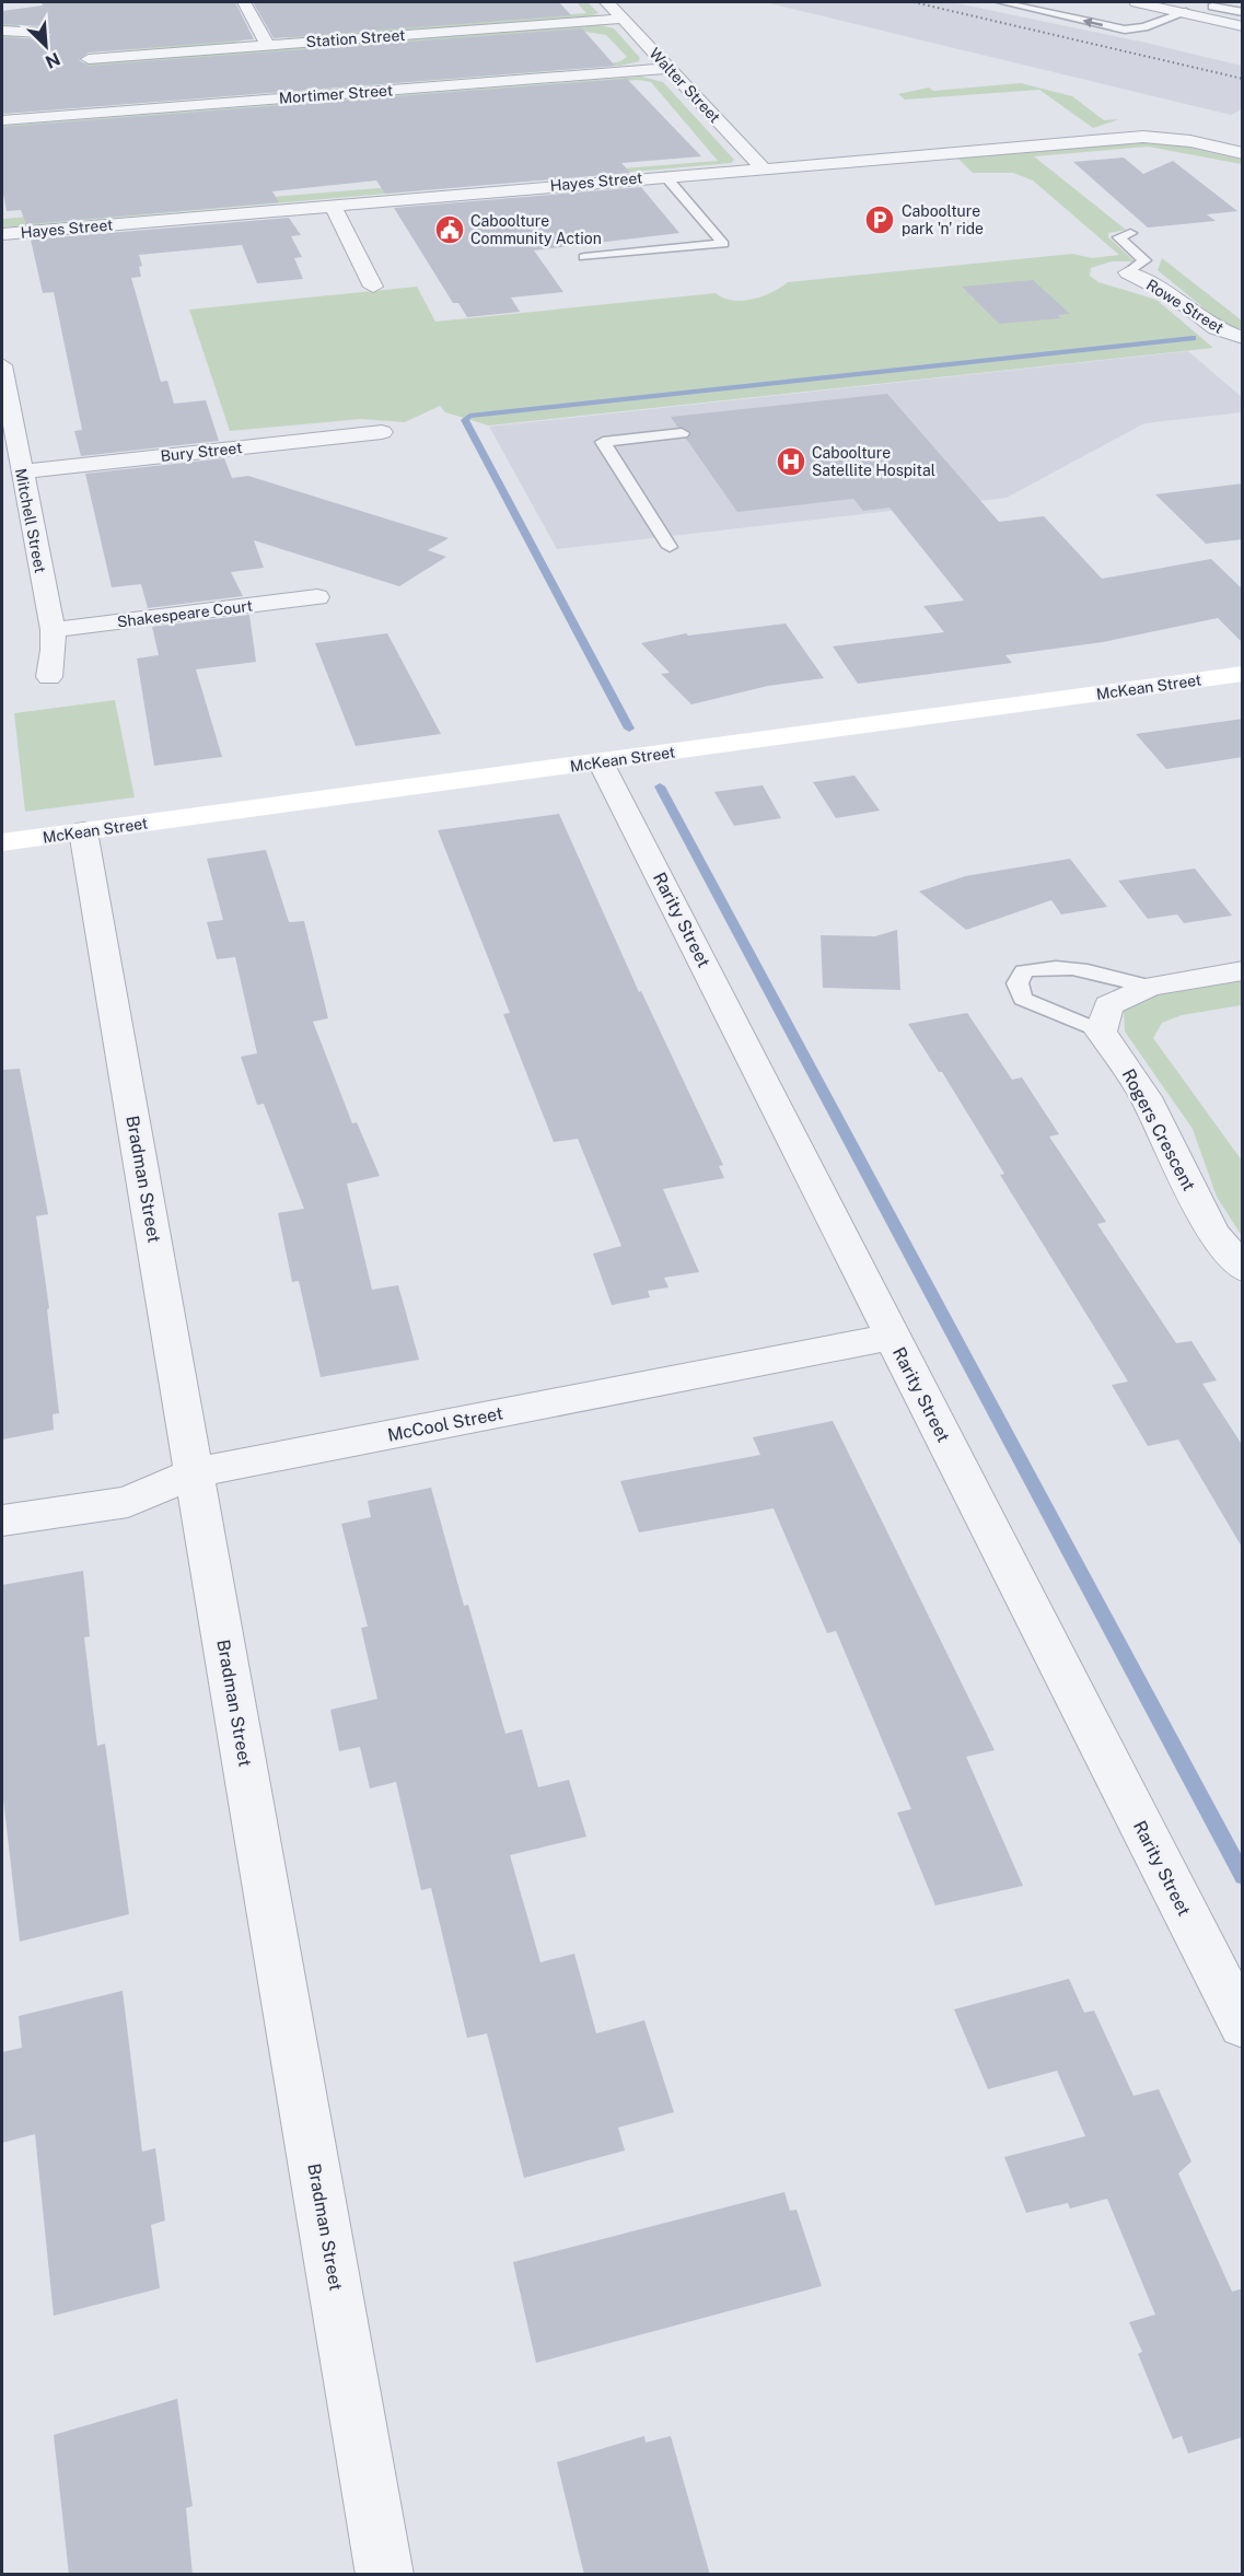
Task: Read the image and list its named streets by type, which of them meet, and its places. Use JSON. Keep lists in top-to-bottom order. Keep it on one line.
{"streets":{"main road":["McKean Street"],"street":["Station Street","Walter Street","Mortimer Street","Hayes Street","Rowe Street","Bury Street","Mitchell Street","Shakespeare Court","Rarity Street","Rogers Crescent","Bradman Street","McCool Street"]},"crossings":[["Station Street","Walter Street"],["Walter Street","Mortimer Street"],["Walter Street","Hayes Street"],["Bury Street","Mitchell Street"],["Mitchell Street","Shakespeare Court"],["McKean Street","Rarity Street"],["McKean Street","Bradman Street"],["Rarity Street","McCool Street"],["Bradman Street","McCool Street"]],"places":{"parking":["Caboolture park 'n' ride"],"public building":["Caboolture Community Action"],"hospital":["Caboolture Satellite Hospital"]},"north":"bottom right"}
